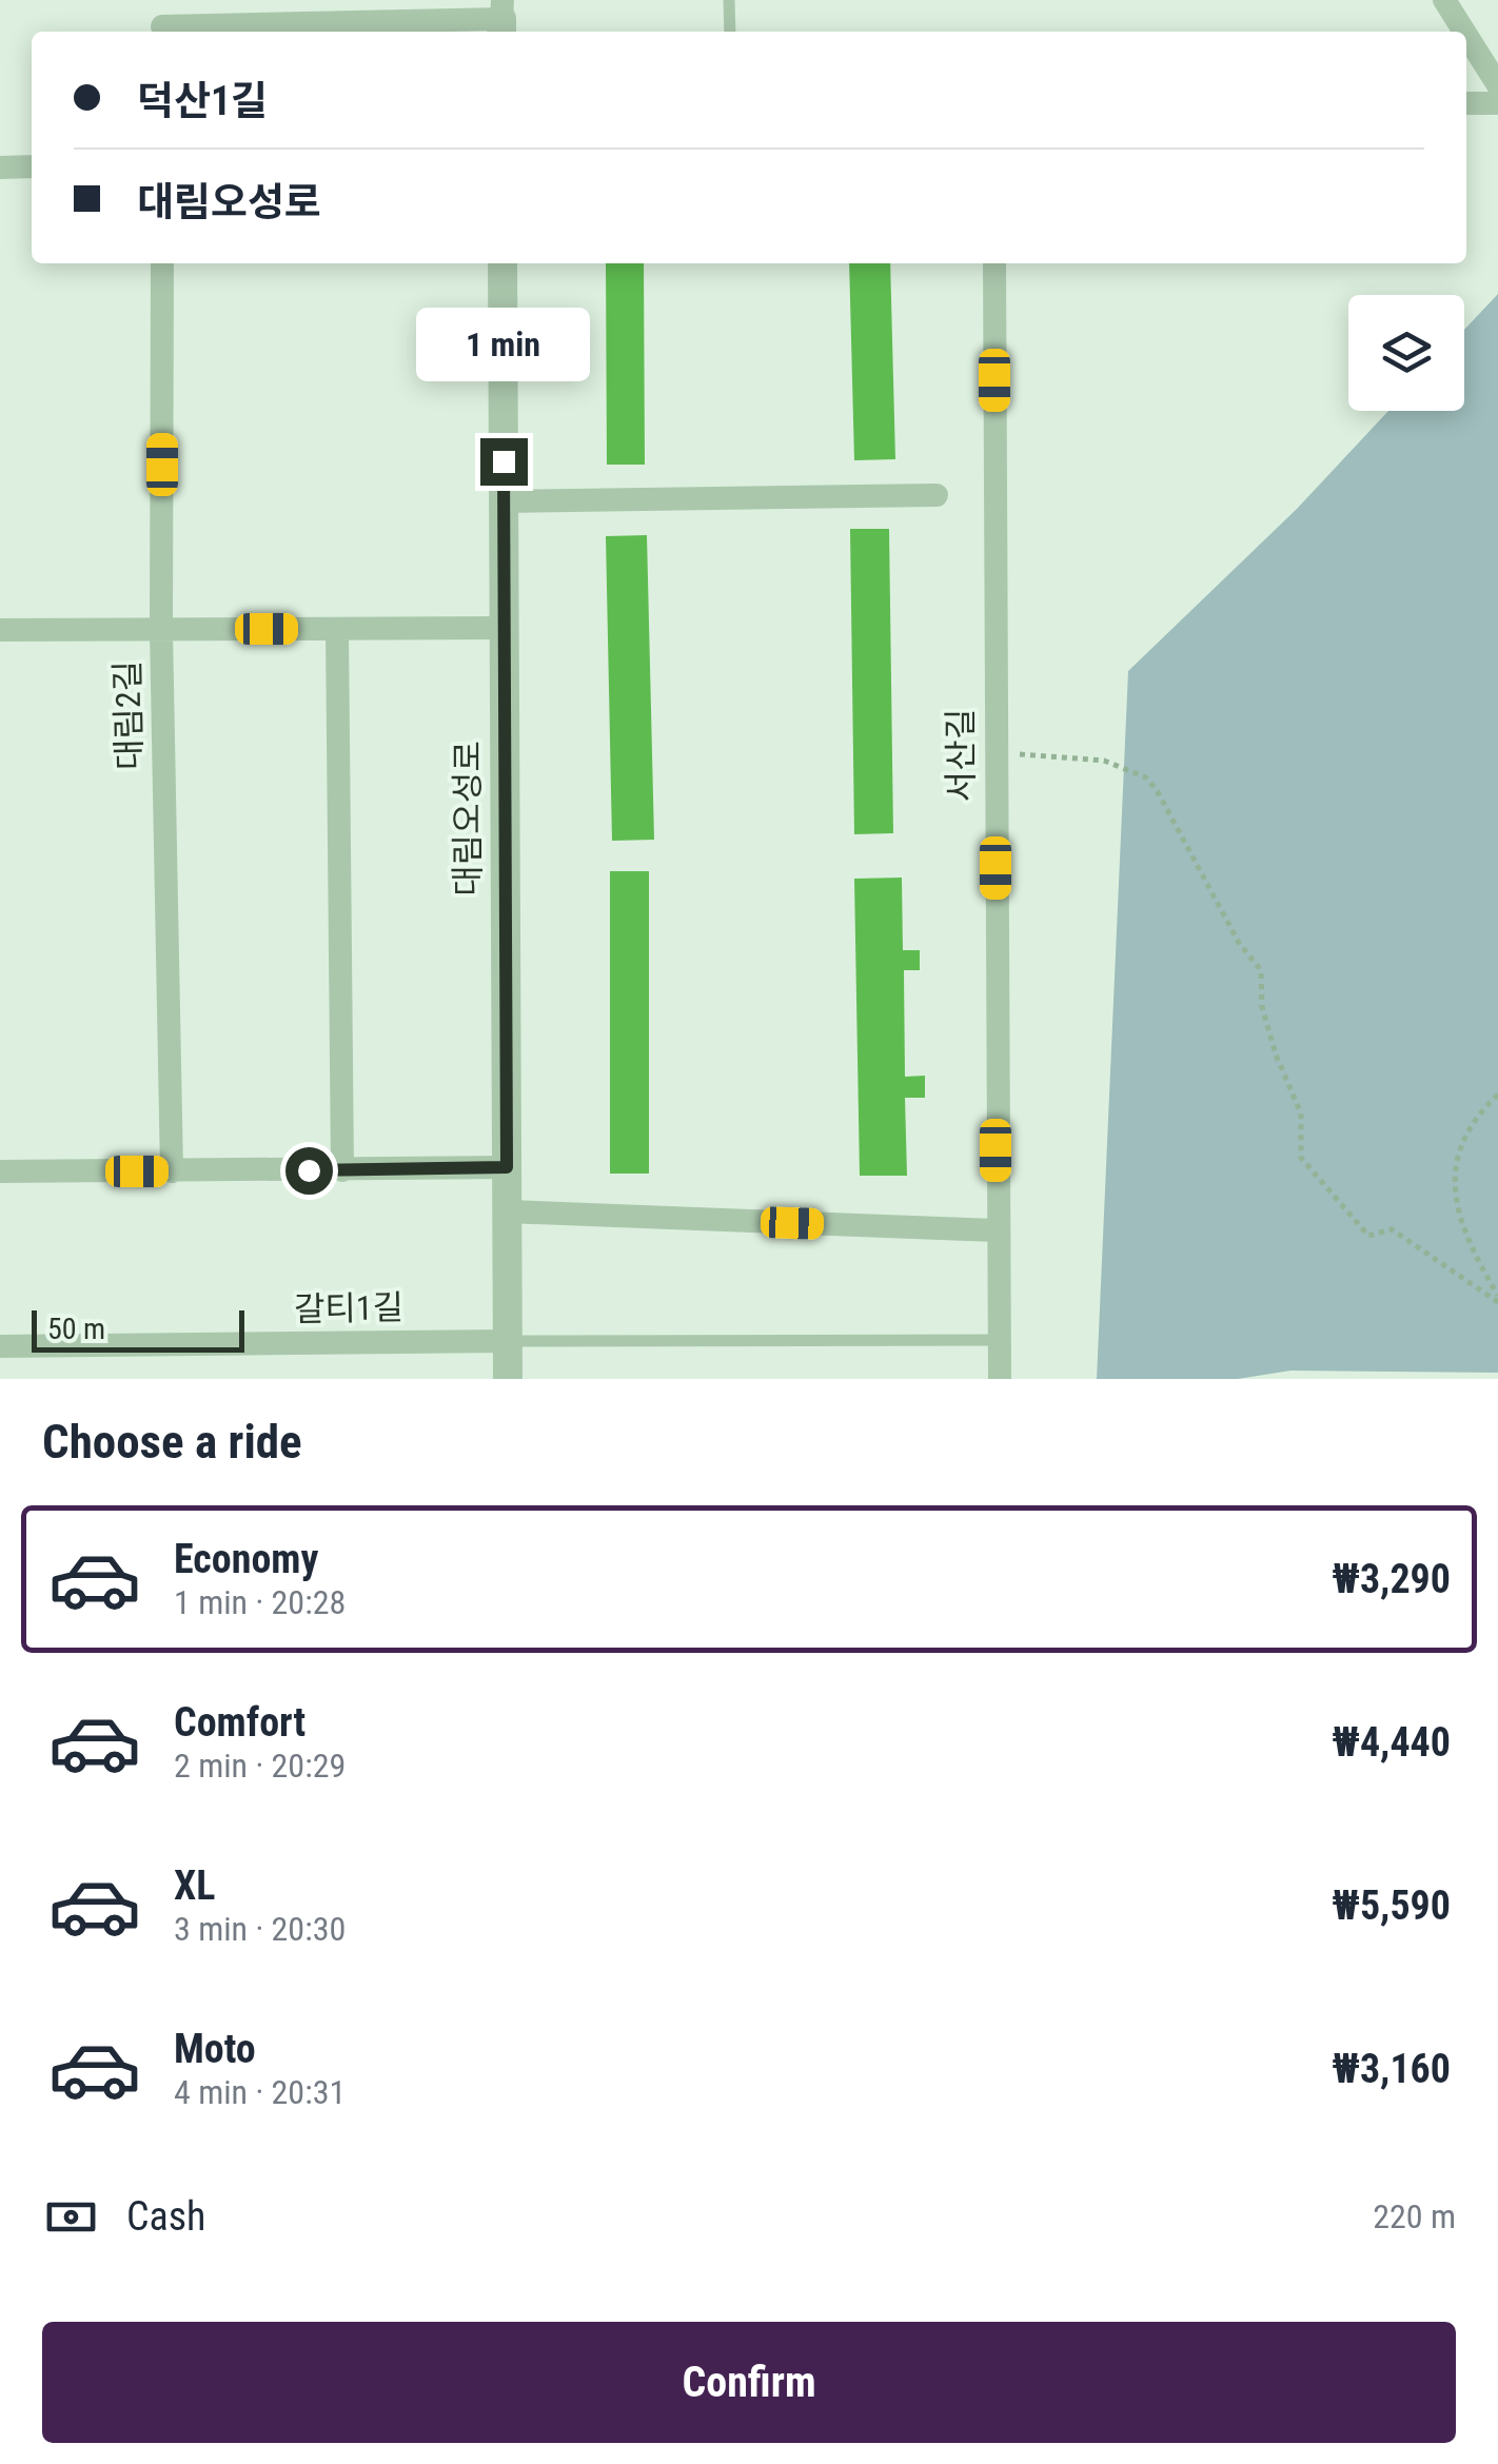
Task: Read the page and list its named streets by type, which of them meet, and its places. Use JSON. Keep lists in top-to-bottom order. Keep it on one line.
{"streets":{"street":["대림2길","서산길","대림오성로","갈티1길"]},"crossings":[["대림오성로","갈티1길"]],"scale_bar":"50 m","page":{"banner":["덕산1길","대림오성로"],"bubble":"1 min","scale":"50 m","heading":"Choose a ride","list":[{"name":"Economy","note":"1 min · 20:28","value":"₩3,290"},{"name":"Comfort","note":"2 min · 20:29","value":"₩4,440"},{"name":"XL","note":"3 min · 20:30","value":"₩5,590"},{"name":"Moto","note":"4 min · 20:31","value":"₩3,160"}],"pay":["Cash","220 m"],"buttons":"Confirm"}}
